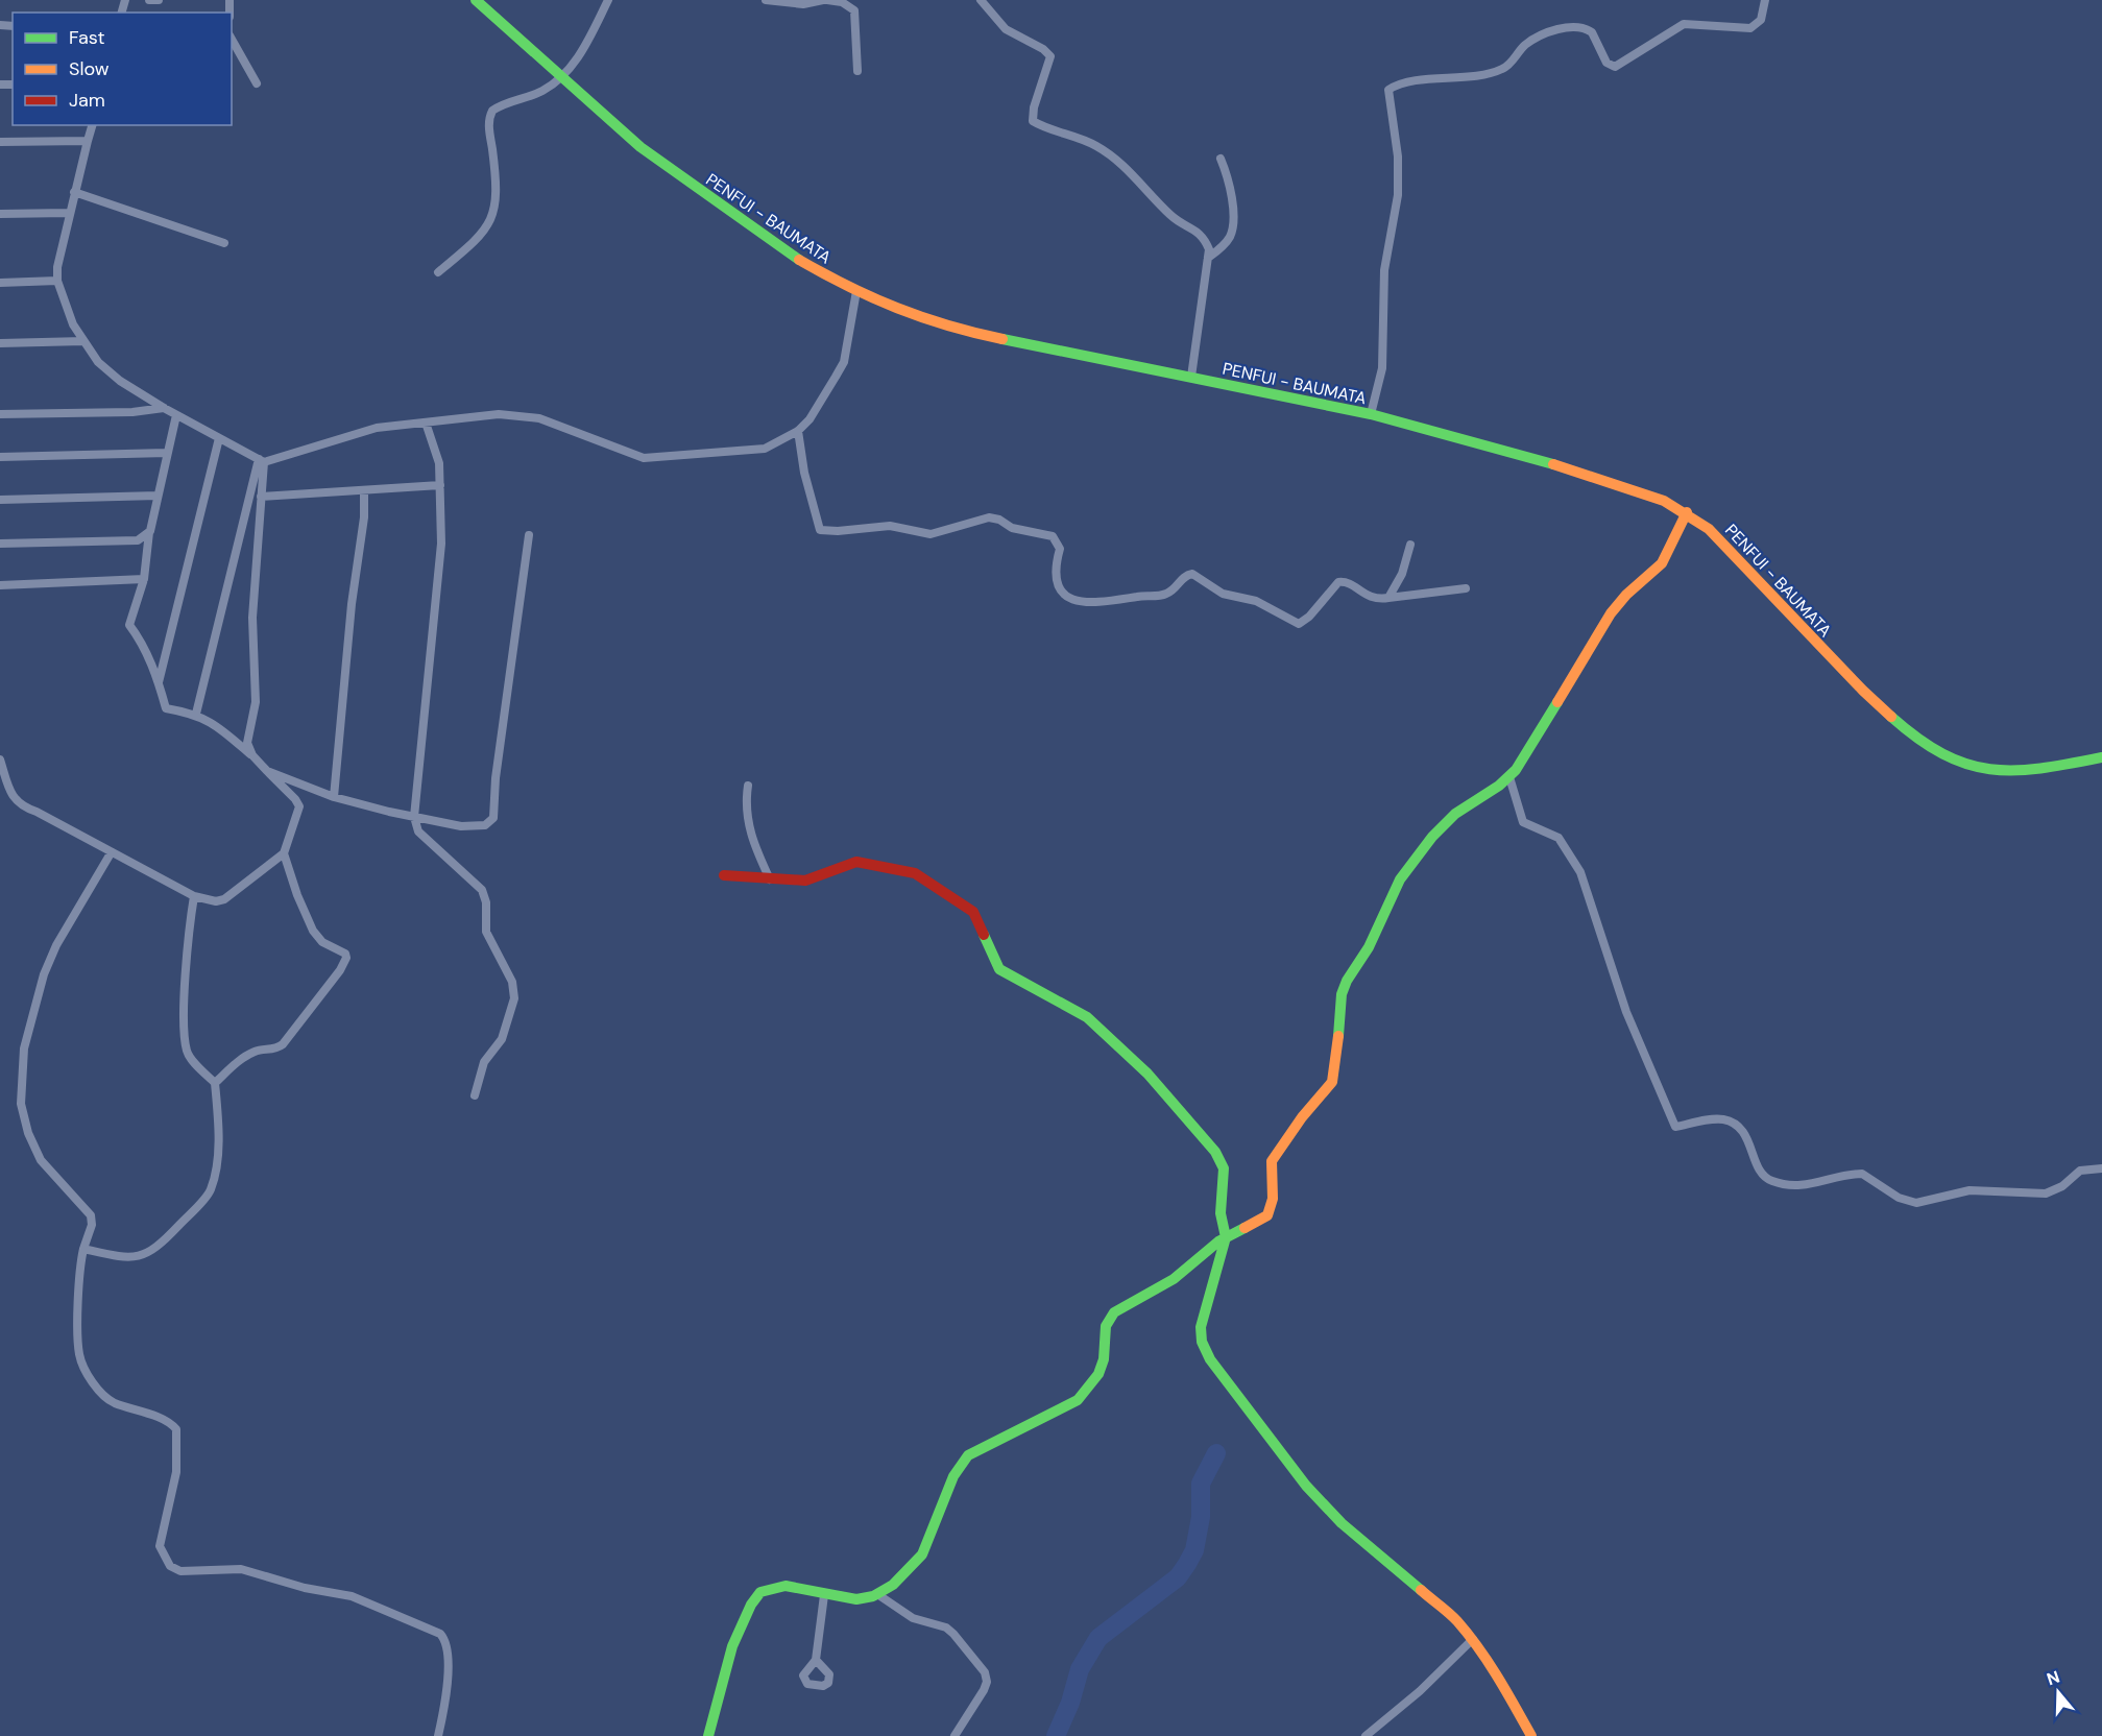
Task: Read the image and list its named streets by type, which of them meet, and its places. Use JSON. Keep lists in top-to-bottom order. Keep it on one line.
{"streets":{"street":["PENFUI - BAUMATA"]},"legend":["Fast","Slow","Jam"],"north":"top"}
